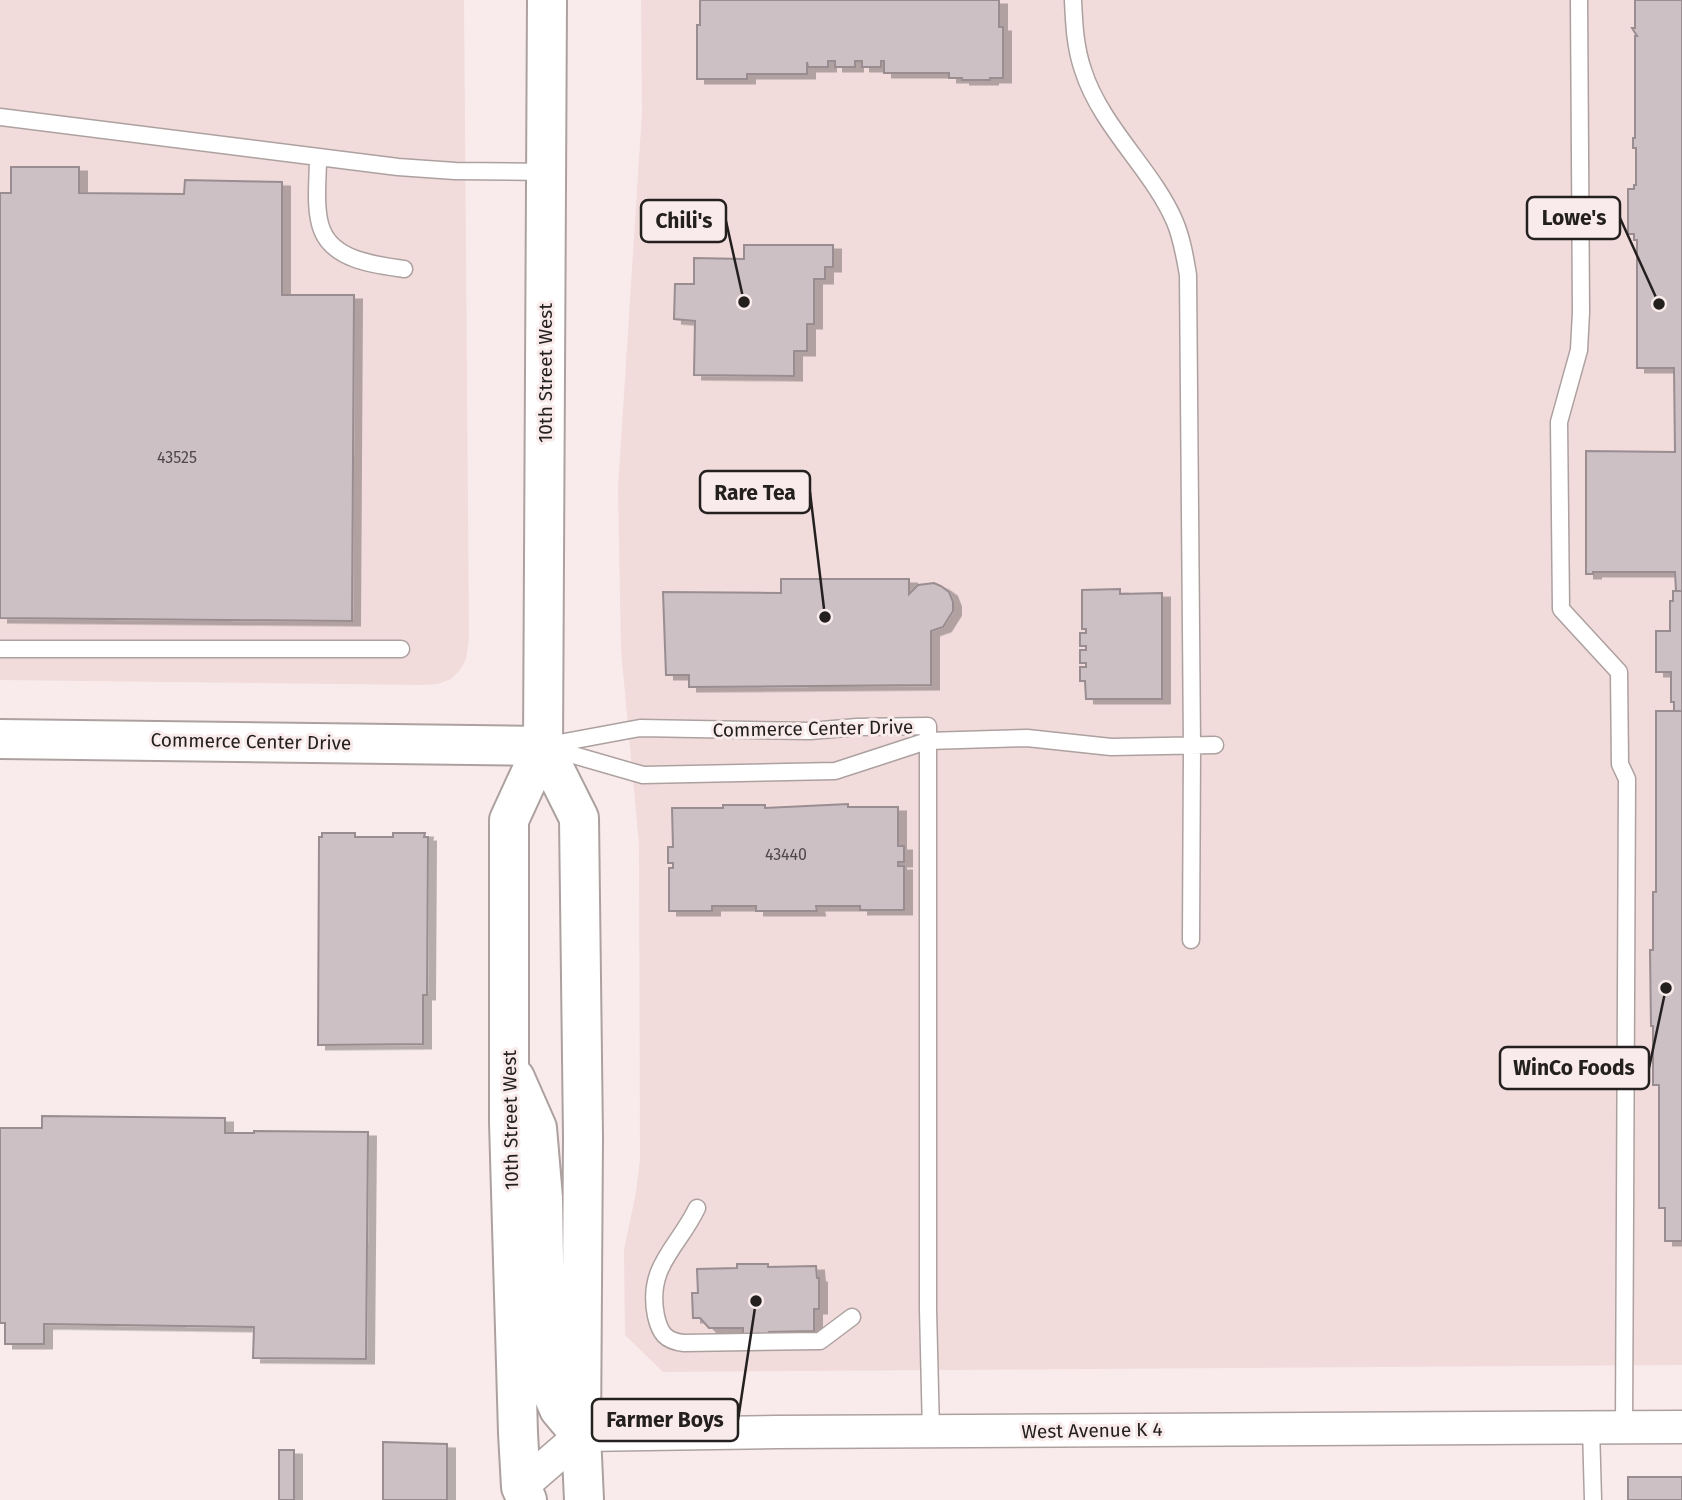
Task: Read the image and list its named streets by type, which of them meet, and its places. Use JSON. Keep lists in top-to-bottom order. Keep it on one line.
{"streets":{"main road":["10th Street West","Commerce Center Drive"],"street":["West Avenue K 4"]},"crossings":[["10th Street West","Commerce Center Drive"],["10th Street West","West Avenue K 4"]],"places":["Chili's","Lowe's","Rare Tea","WinCo Foods","Farmer Boys"],"house_numbers":["43525","43440"]}
